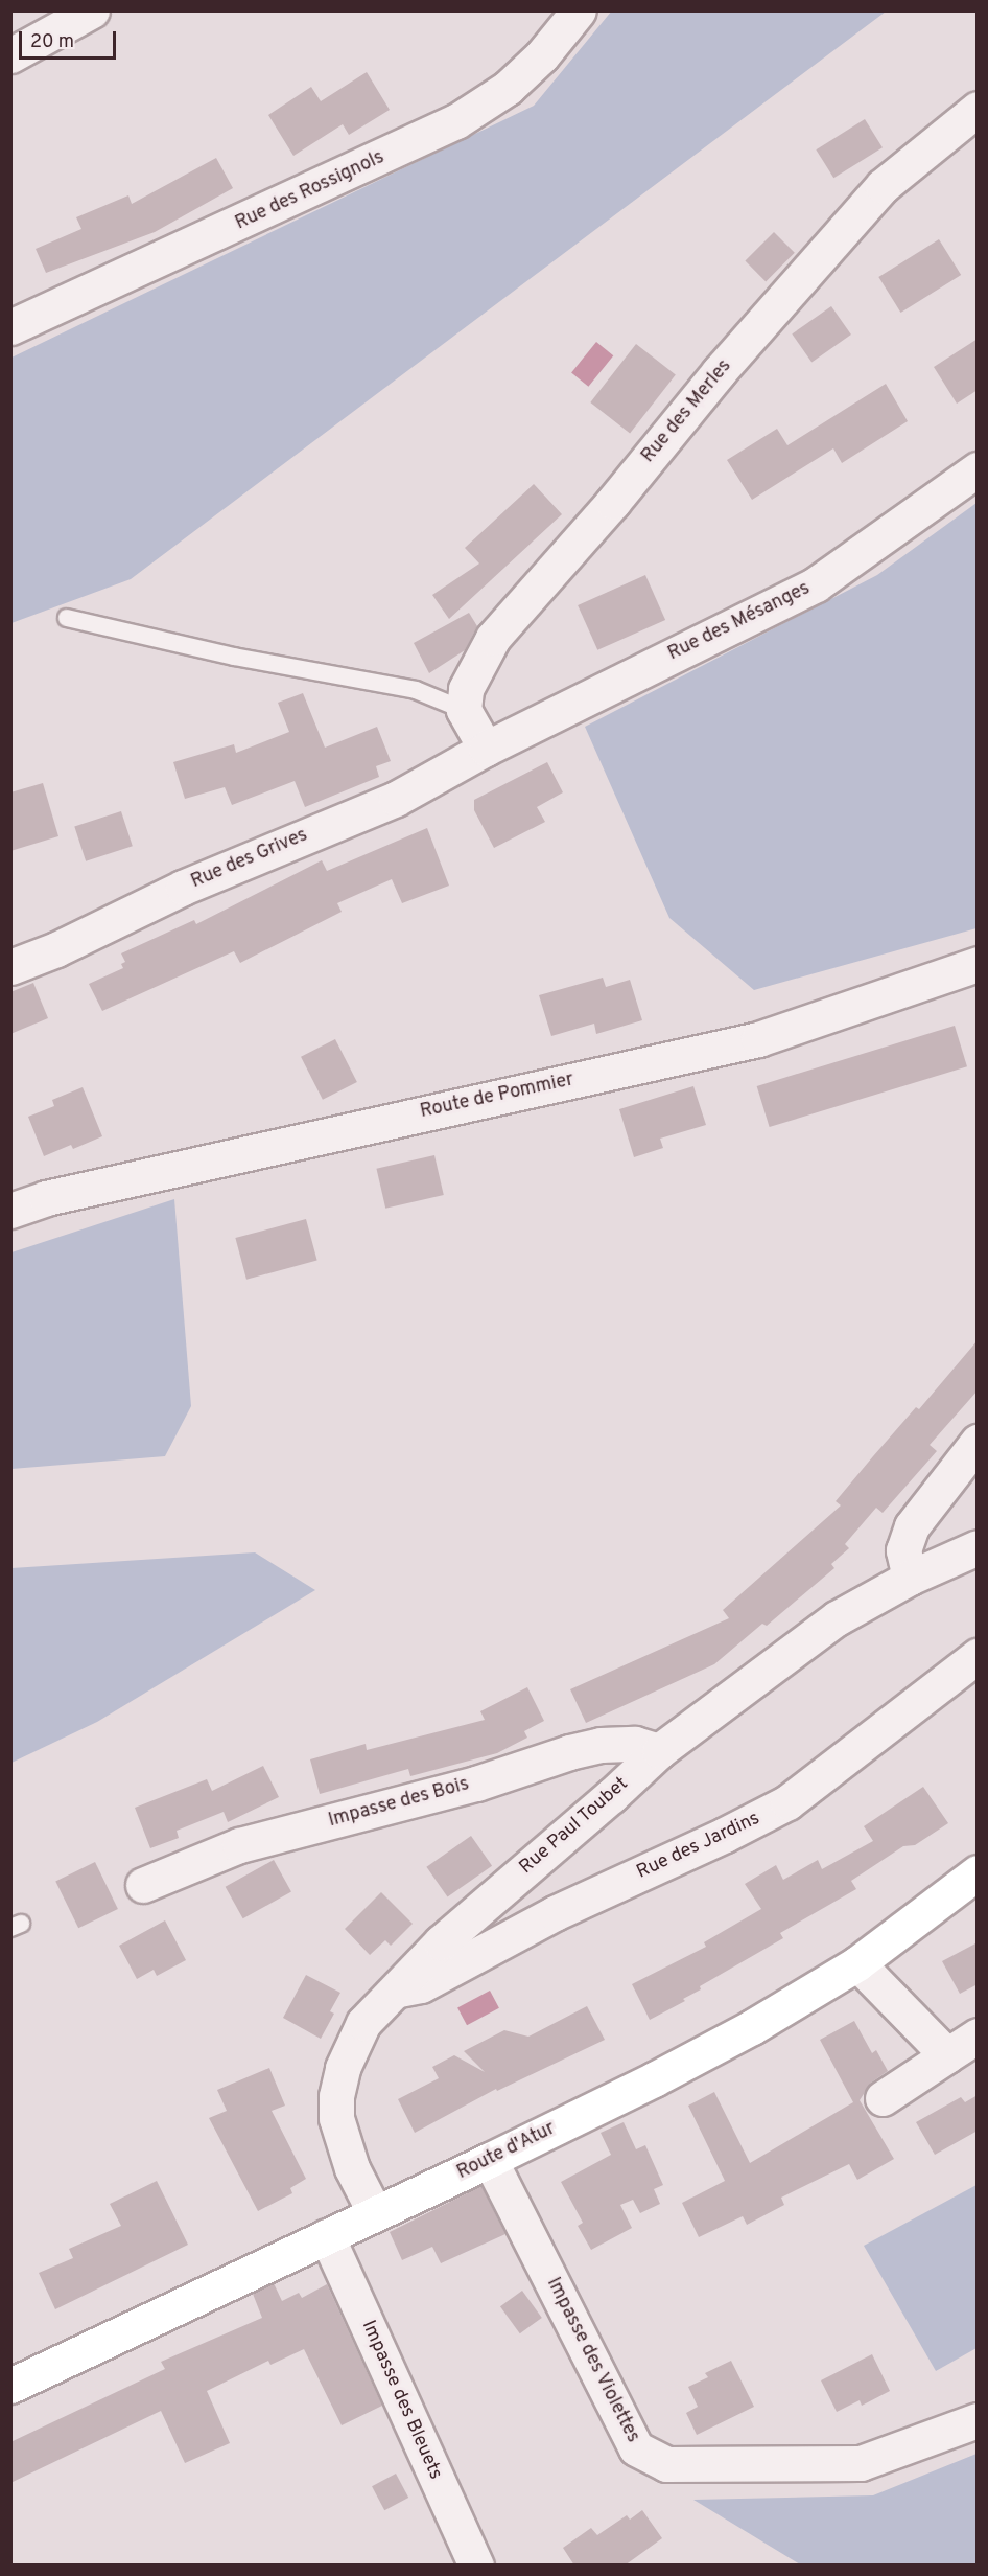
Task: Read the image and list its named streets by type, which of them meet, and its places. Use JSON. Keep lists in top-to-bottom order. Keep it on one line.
{"streets":{"main road":["Route d'Atur"],"street":["Rue des Rossignols","Rue des Merles","Rue des Mésanges","Rue des Grives","Route de Pommier","Impasse des Bois","Rue Paul Toubet","Rue des Jardins","Impasse des Violettes","Impasse des Bleuets"]},"crossings":[["Rue des Mésanges","Rue des Grives"],["Impasse des Bois","Rue Paul Toubet"],["Rue Paul Toubet","Rue des Jardins"],["Rue Paul Toubet","Route d'Atur"],["Route d'Atur","Impasse des Violettes"],["Route d'Atur","Impasse des Bleuets"]],"scale_bar":"20 m"}
